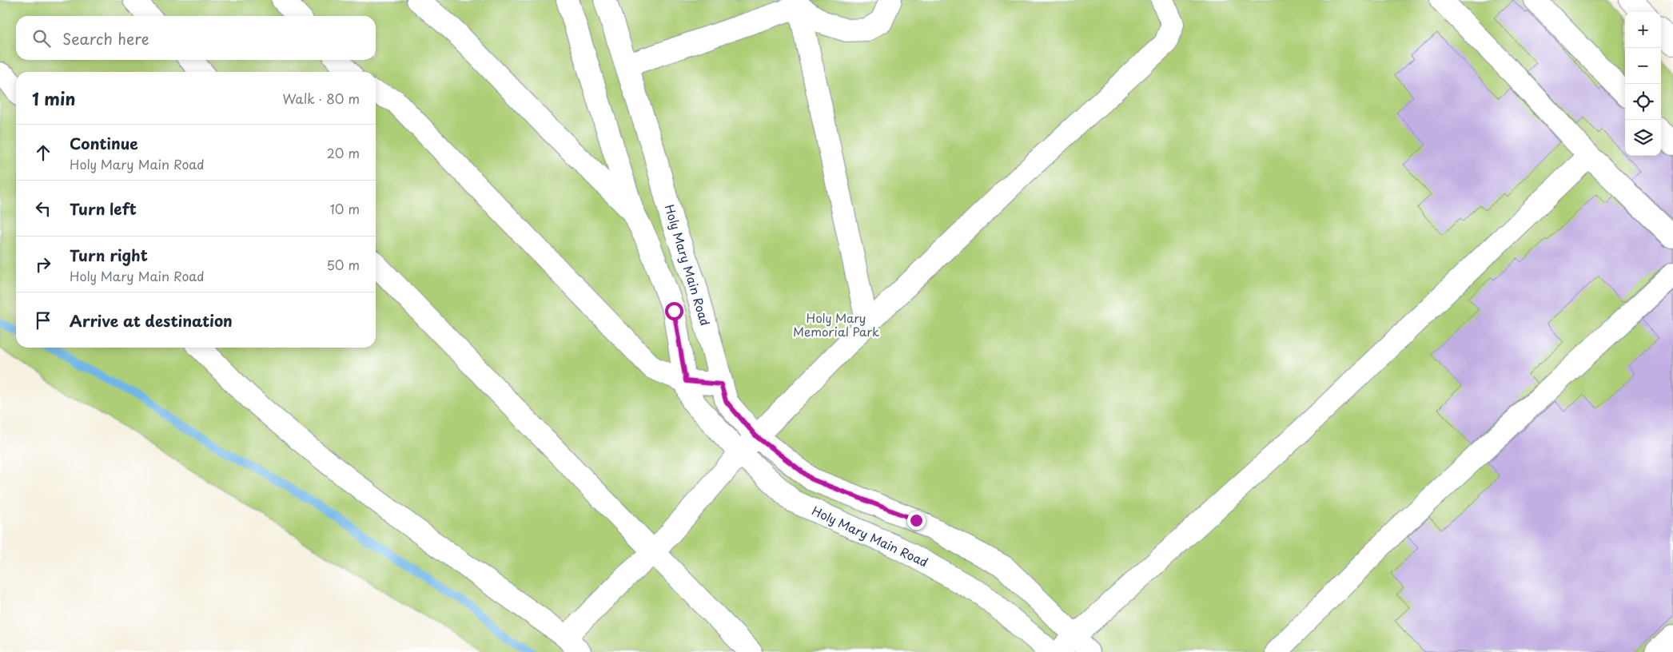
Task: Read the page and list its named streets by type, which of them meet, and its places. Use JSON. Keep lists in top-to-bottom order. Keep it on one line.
{"streets":{"street":["Holy Mary Main Road"]},"parks":["Holy Mary Memorial Park"],"page":{"map_buttons":["+","−"],"search":"Search here","heading":["1 min","Walk · 80 m"],"list":[["Continue","Holy Mary Main Road","20 m"],["Turn left","10 m"],["Turn right","Holy Mary Main Road","50 m"],"Arrive at destination"]}}
